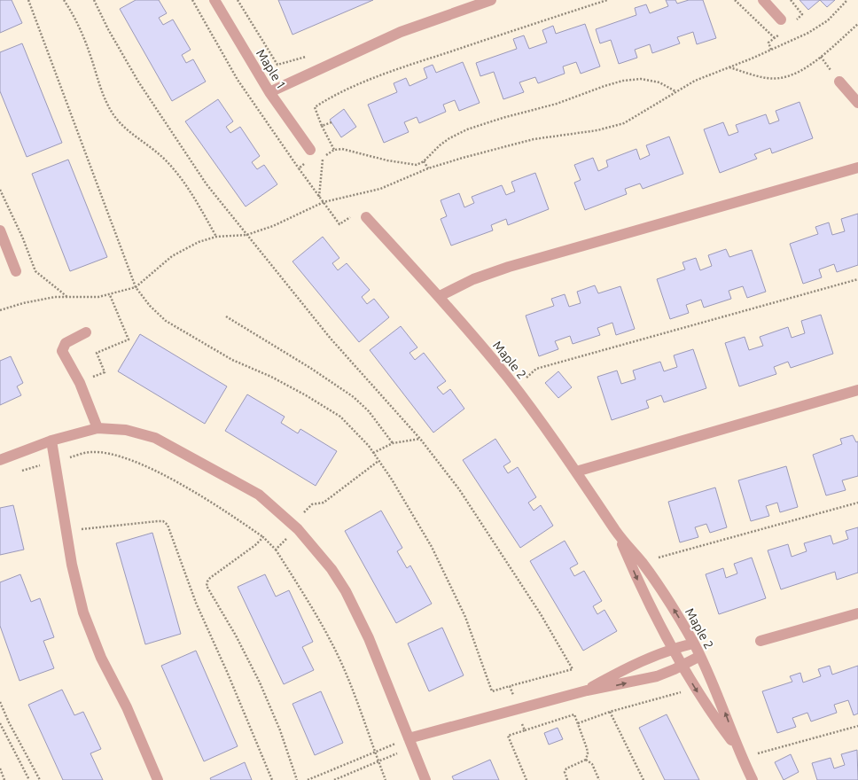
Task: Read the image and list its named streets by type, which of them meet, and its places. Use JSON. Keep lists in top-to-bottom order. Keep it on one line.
{"streets":{"street":["Maple 1","Maple 2"]}}
